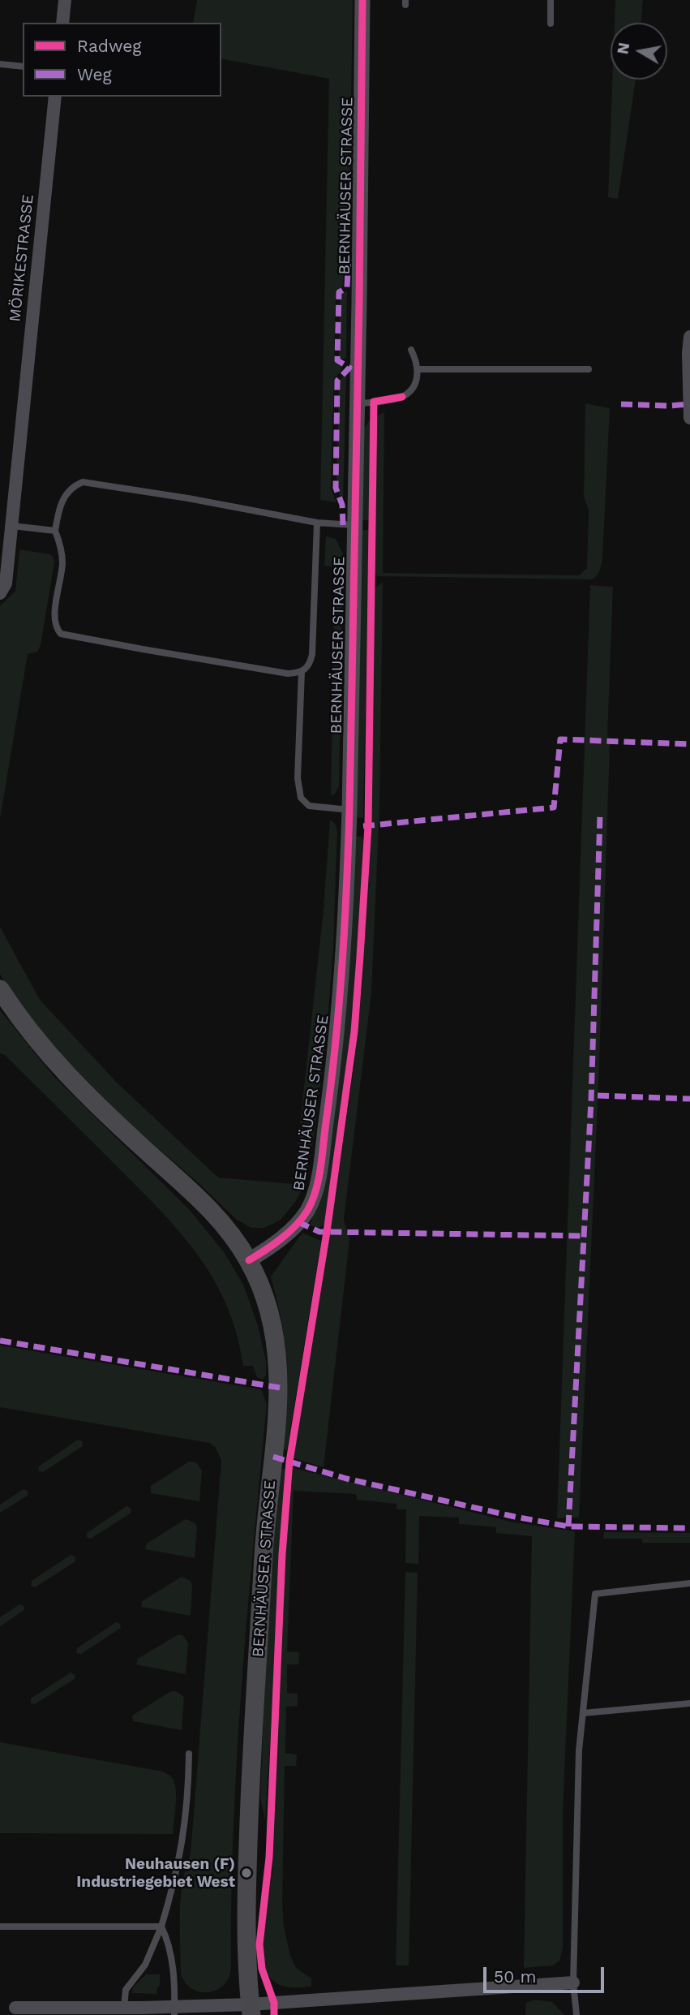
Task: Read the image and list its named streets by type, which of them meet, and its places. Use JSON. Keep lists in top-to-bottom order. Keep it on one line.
{"streets":{"main road":["BERNHÄUSER STRASSE"],"street":["MÖRIKESTRASSE"]},"places":["Neuhausen (F) Industriegebiet West"],"legend":["Radweg","Weg"],"scale_bar":"50 m","north":"left"}
